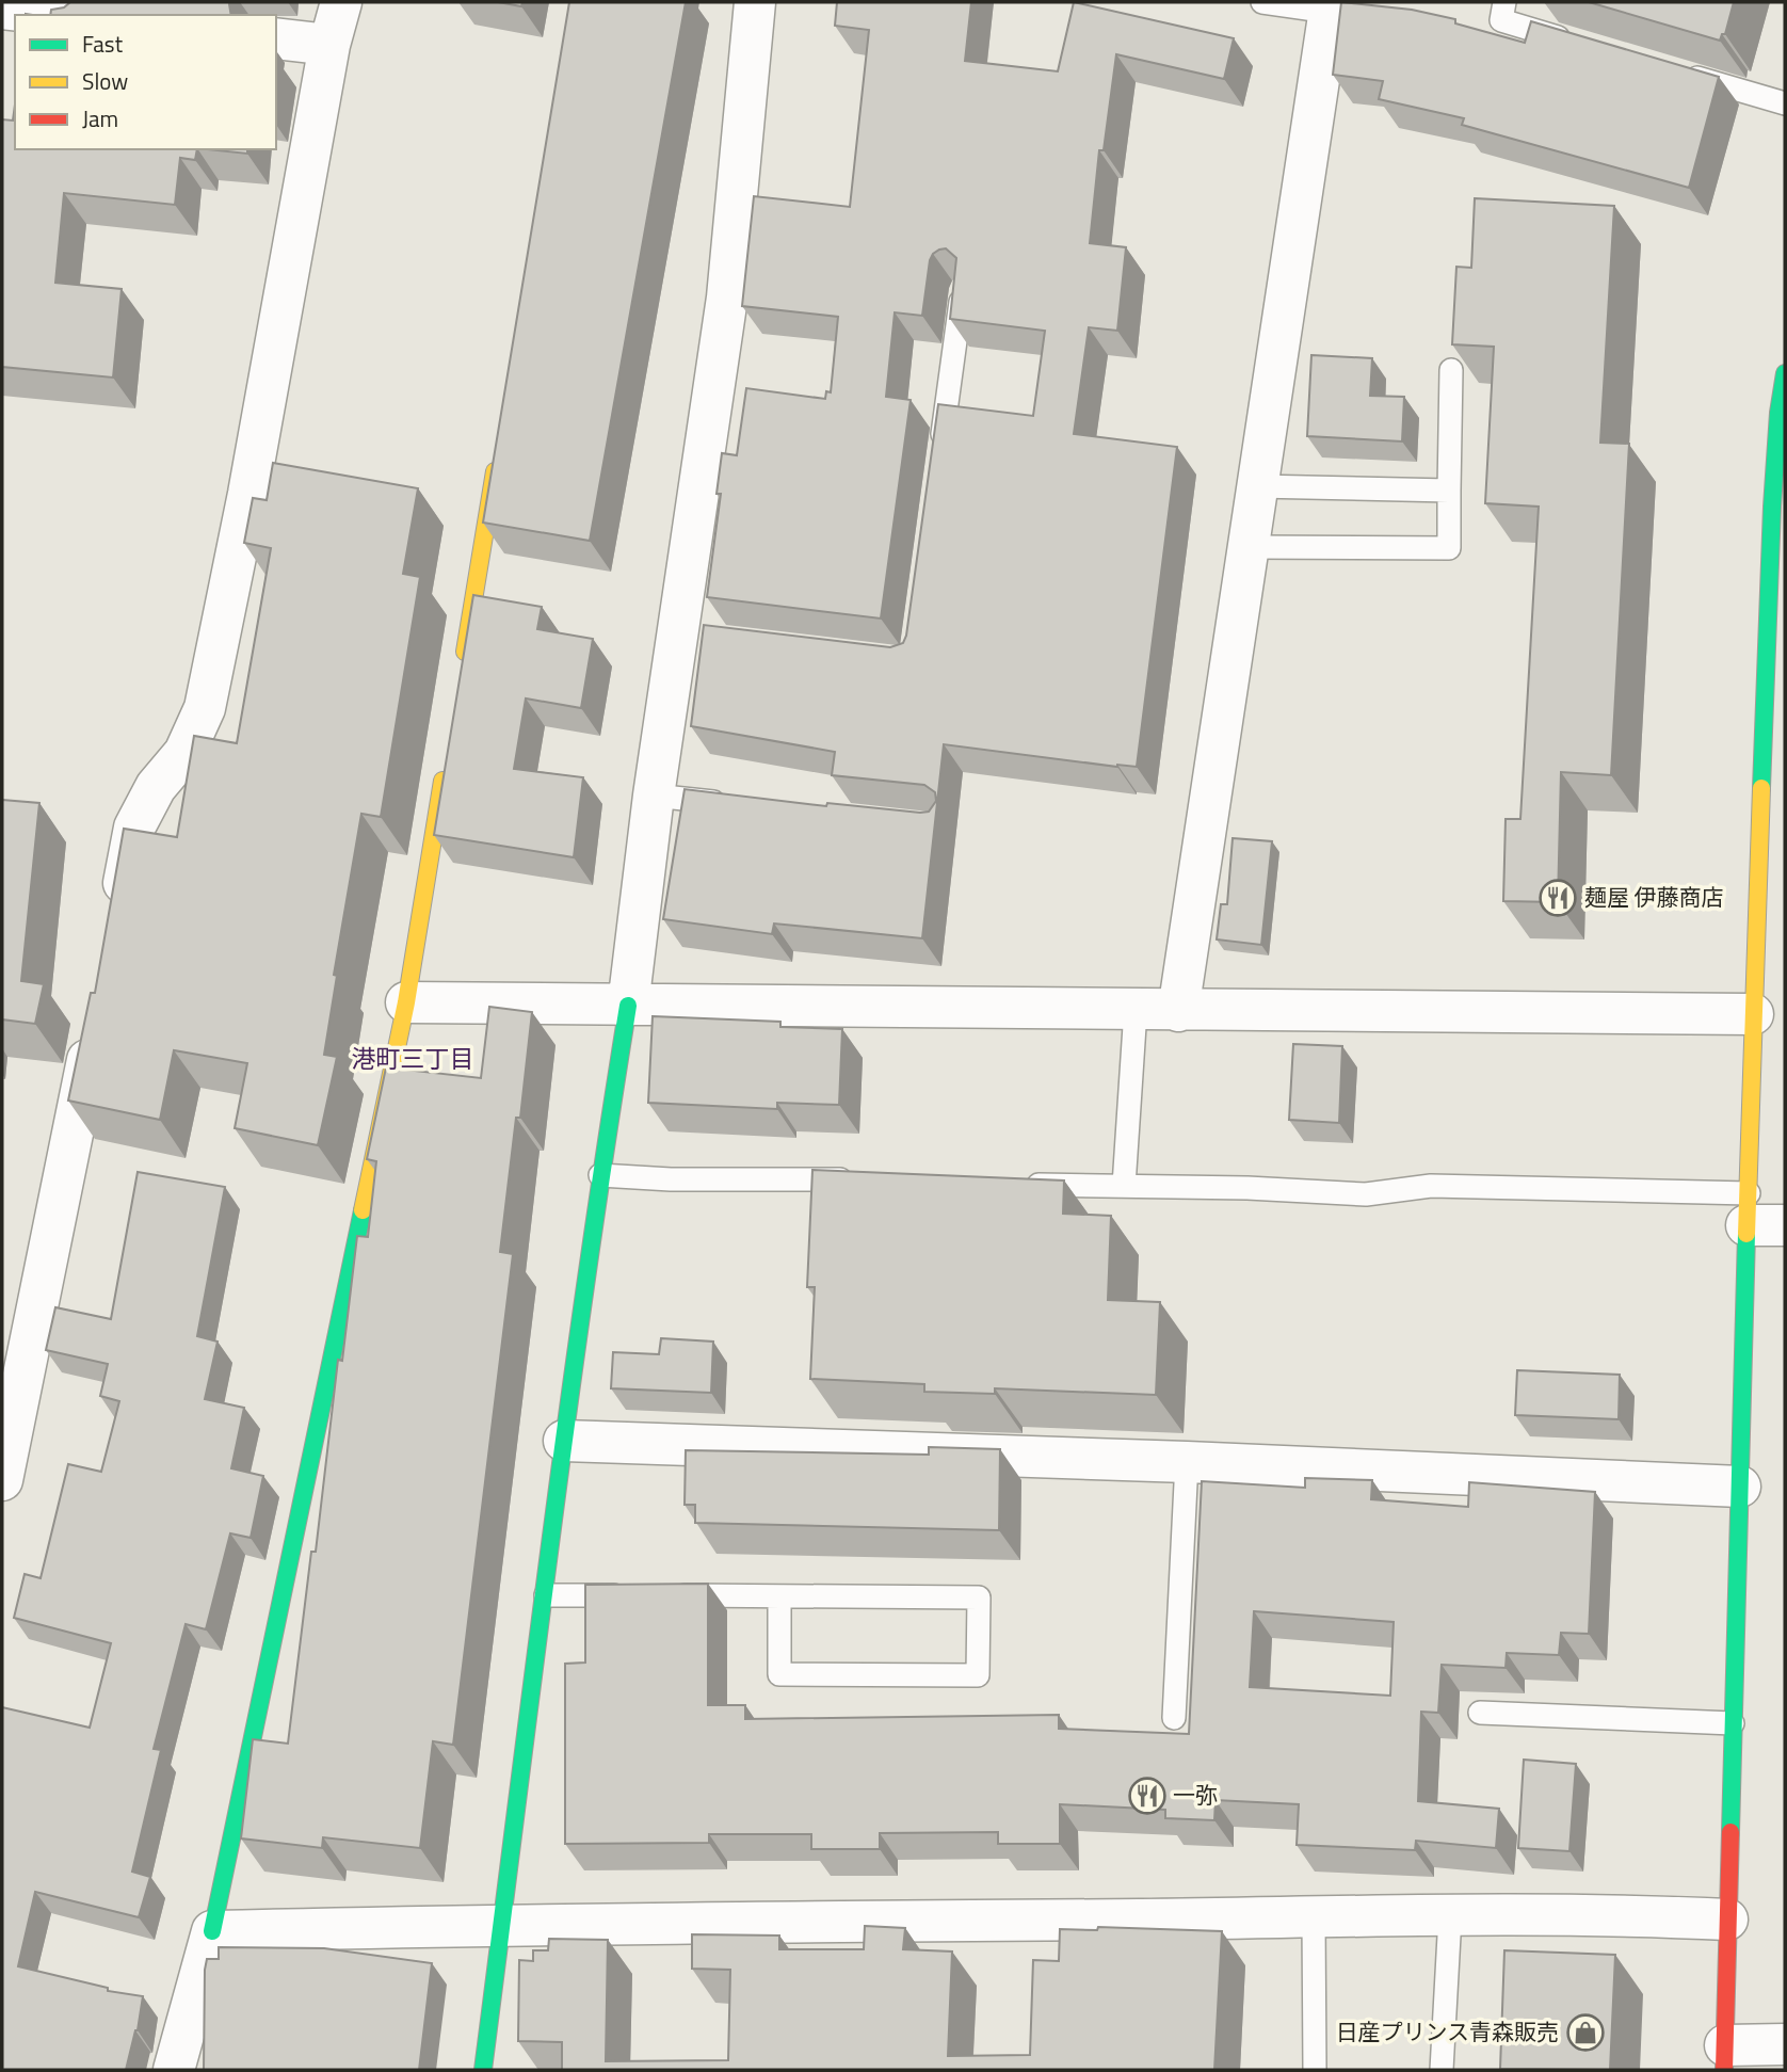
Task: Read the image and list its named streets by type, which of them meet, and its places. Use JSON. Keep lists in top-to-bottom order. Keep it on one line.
{"districts":["港町三丁目"],"places":{"restaurant":["麺屋 伊藤商店","一弥"],"shop":["日産プリンス青森販売"]},"legend":["Fast","Slow","Jam"]}
